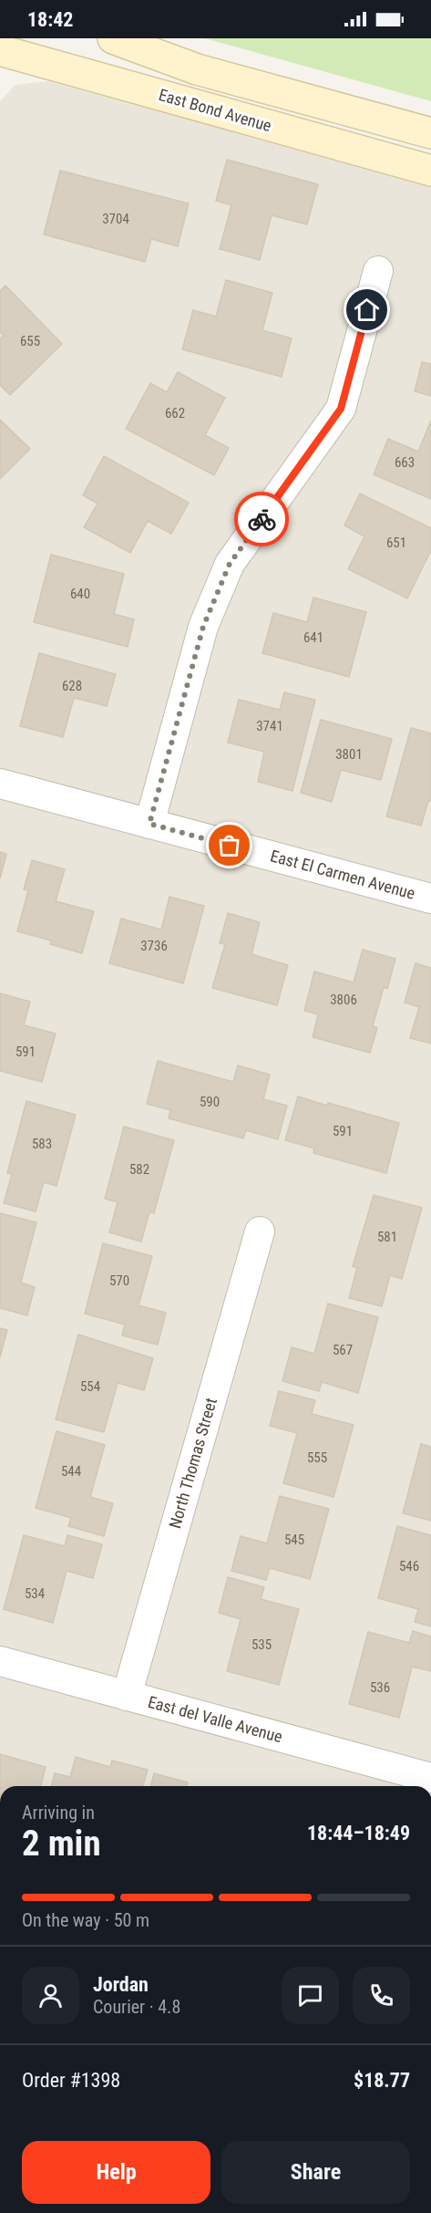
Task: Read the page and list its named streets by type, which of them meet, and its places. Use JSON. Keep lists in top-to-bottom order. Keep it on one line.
{"streets":{"street":["East Bond Avenue","East El Carmen Avenue","North Thomas Street","East del Valle Avenue"]},"crossings":[["North Thomas Street","East del Valle Avenue"]],"house_numbers":["3704","655","662","663","651","640","641","628","3741","3801","3736","3806","591","590","591","583","582","581","570","567","554","555","544","545","546","534","535","536"],"page":{"status":"18:42","heading":["2 min","Arriving in","18:44–18:49"],"panel":["Jordan","Courier · 4.8","Order #1398","$18.77"],"bar":"On the way · 50 m","buttons":["Help","Share"]}}
